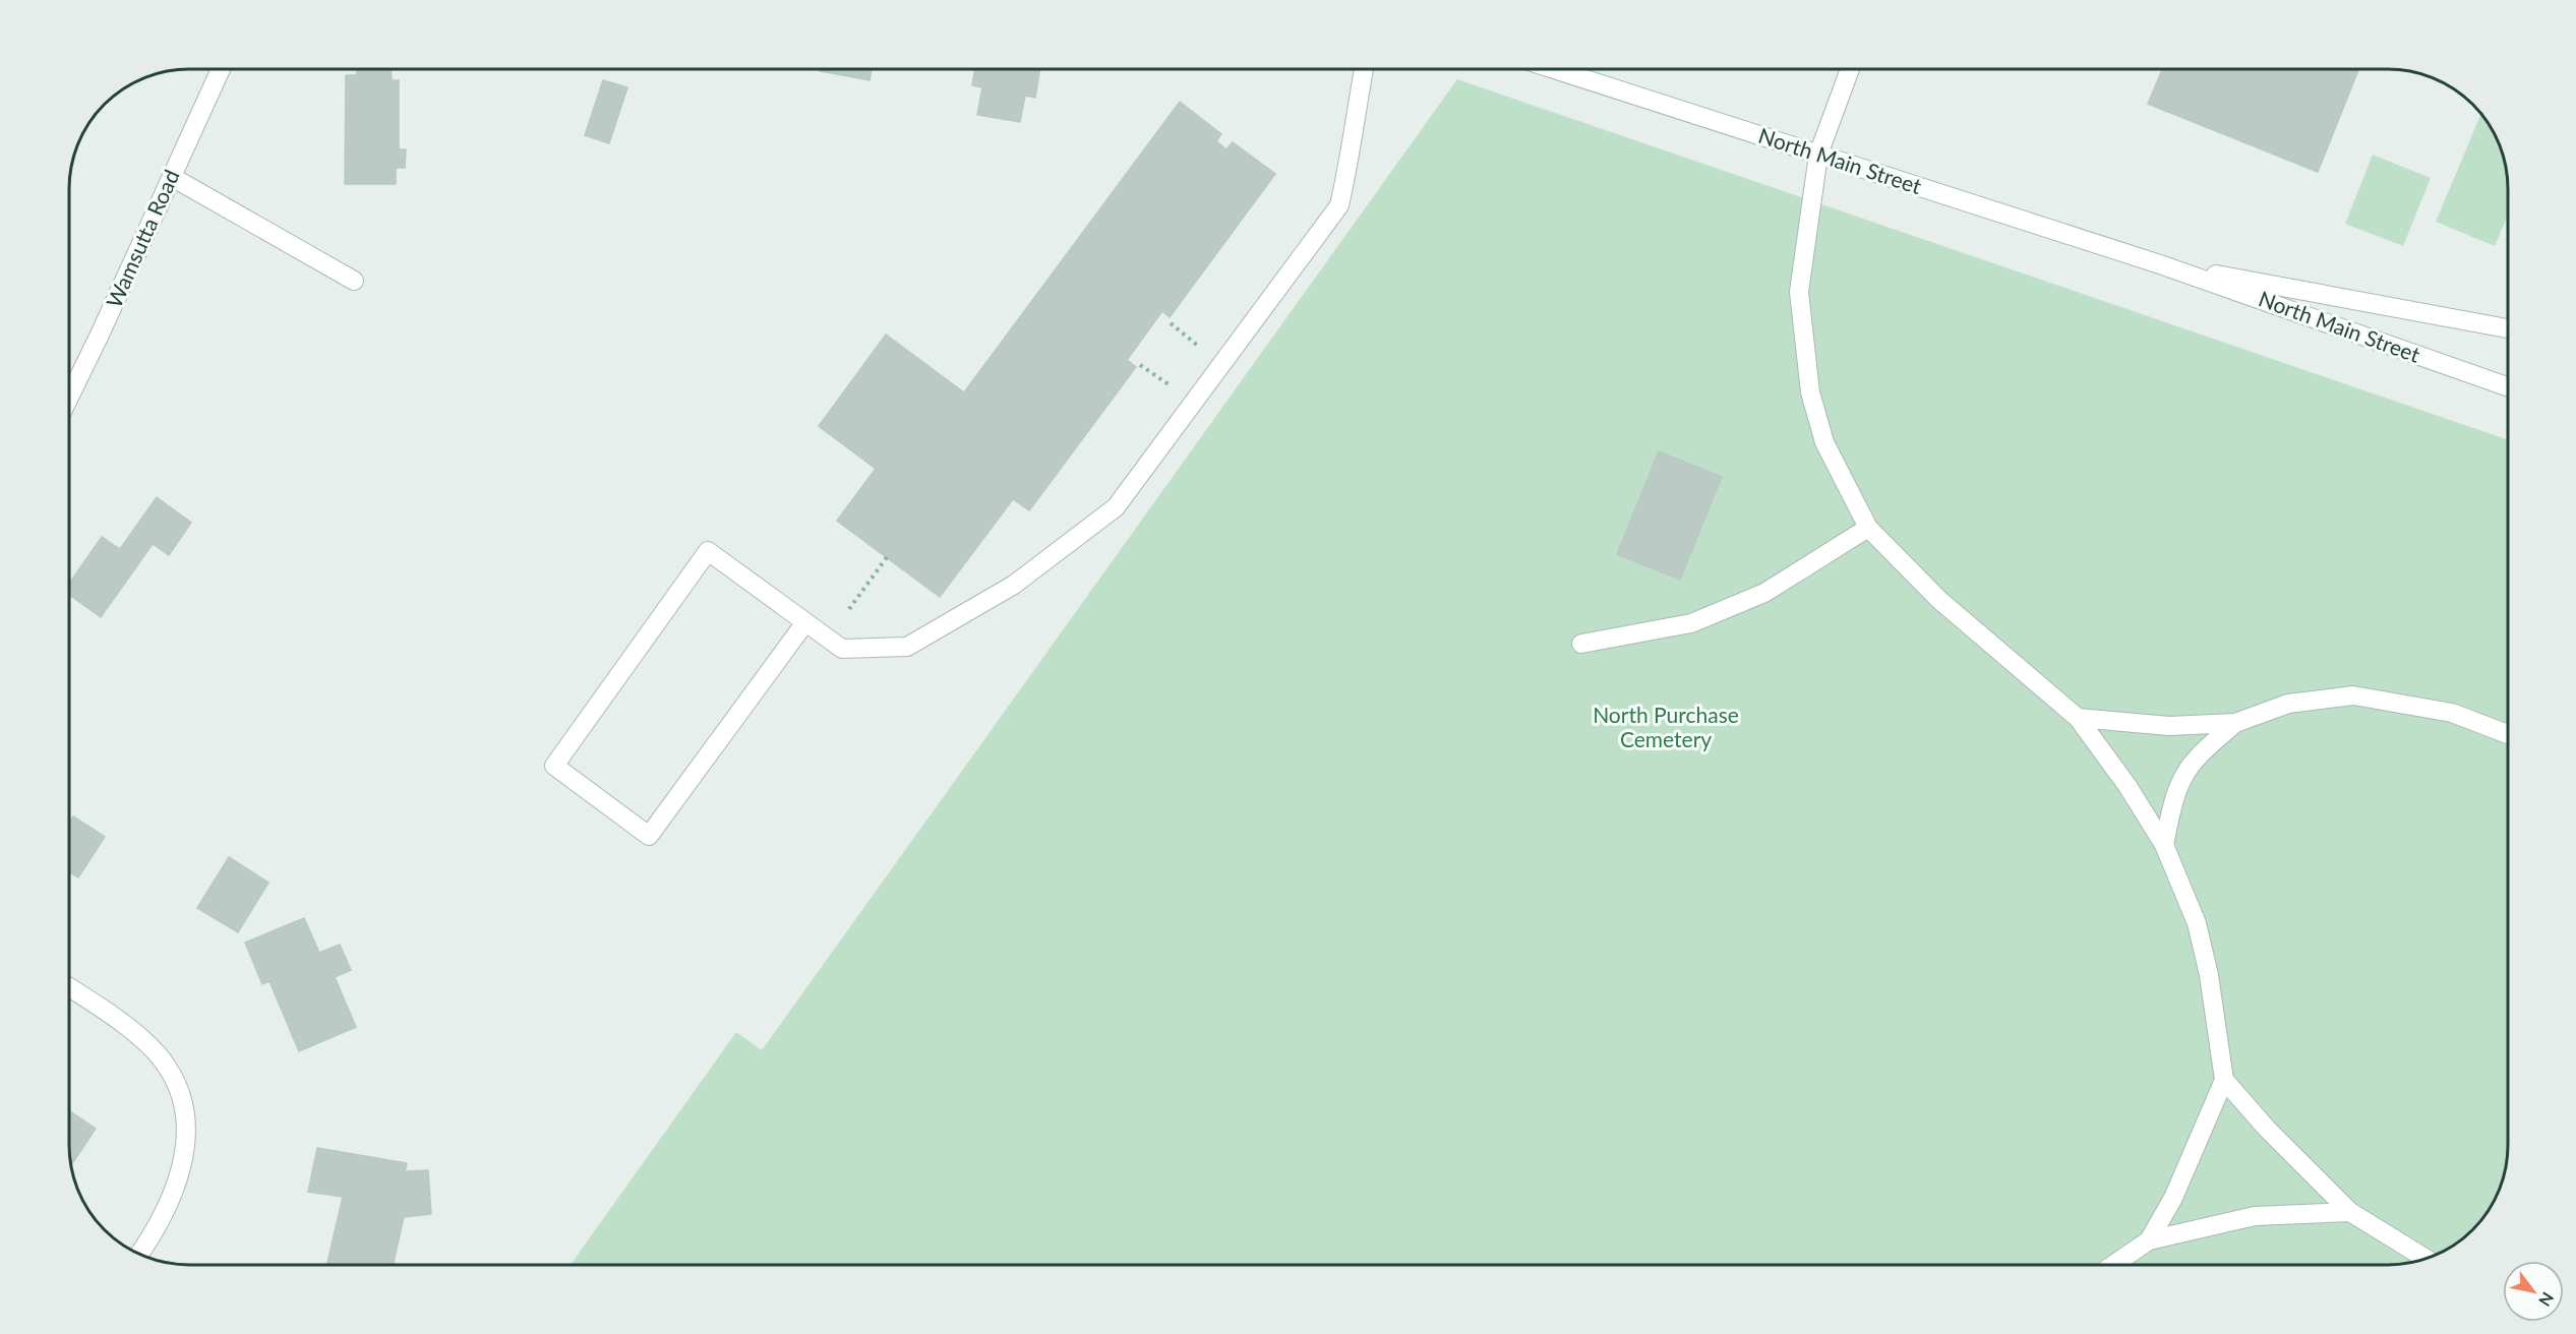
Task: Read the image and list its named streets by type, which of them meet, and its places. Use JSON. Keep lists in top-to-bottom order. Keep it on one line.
{"streets":{"main road":["North Main Street","Wamsutta Road"]},"parks":["North Purchase Cemetery"],"north":"bottom right"}
